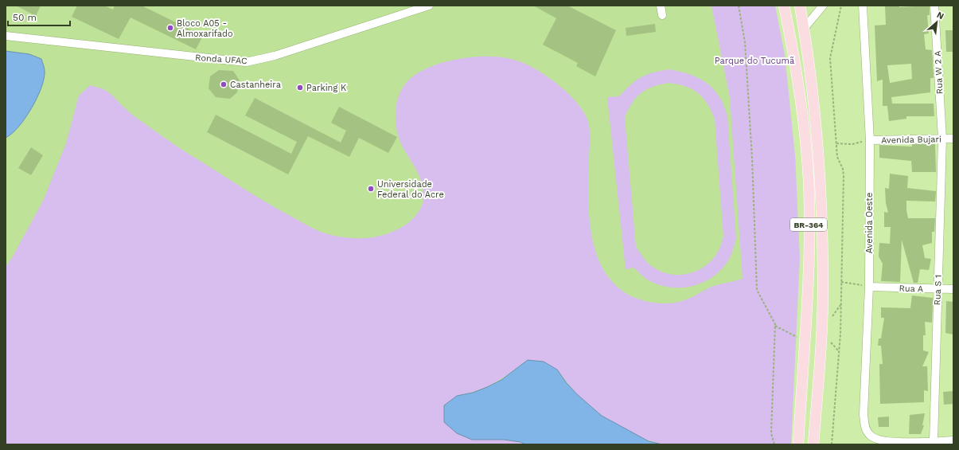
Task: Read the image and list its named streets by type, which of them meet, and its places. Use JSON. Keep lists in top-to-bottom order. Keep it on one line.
{"streets":{"main road":["BR-364"],"street":["Ronda UFAC","Rua W 2 A","Avenida Bujari","Avenida Oeste","Rua A","Rua S 1"]},"crossings":[["Rua W 2 A","Avenida Bujari"],["Rua W 2 A","Rua S 1"],["Avenida Bujari","Avenida Oeste"],["Avenida Bujari","Rua S 1"],["Avenida Oeste","Rua A"],["Avenida Oeste","Rua S 1"],["Rua A","Rua S 1"]],"parks":["Parque do Tucumã"],"places":["Bloco A05 - Almoxarifado","Castanheira","Parking K","Universidade Federal do Acre"],"scale_bar":"50 m","north":"top right"}
